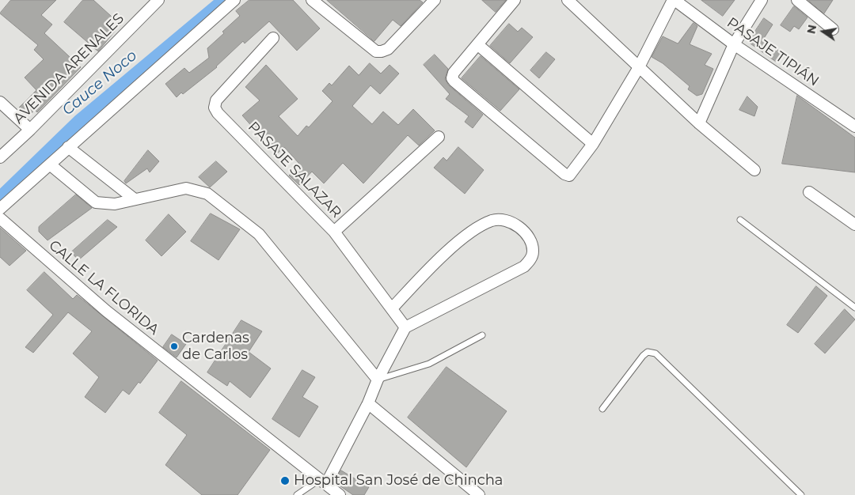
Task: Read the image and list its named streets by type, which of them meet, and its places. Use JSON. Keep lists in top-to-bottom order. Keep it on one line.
{"streets":{"street":["PASAJE TIPIÁN","AVENIDA ARENALES","PASAJE SALAZAR","CALLE LA FLORIDA"]},"water":["Cauce Noco"],"places":["Cardenas de Carlos","Hospital San José de Chincha"],"north":"left"}
